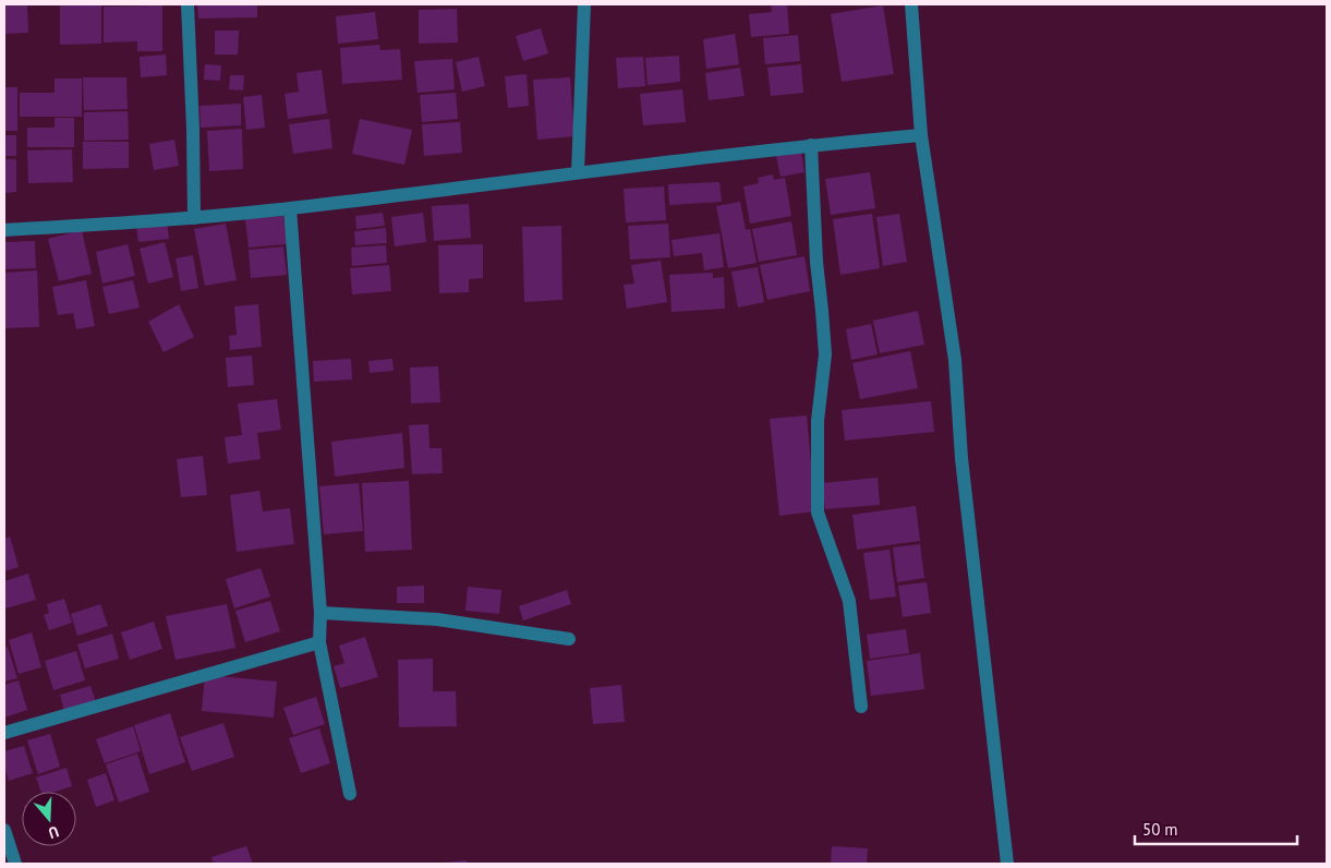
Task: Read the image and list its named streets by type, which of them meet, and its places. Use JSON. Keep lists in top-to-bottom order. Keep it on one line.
{"scale_bar":"50 m","north":"bottom"}
